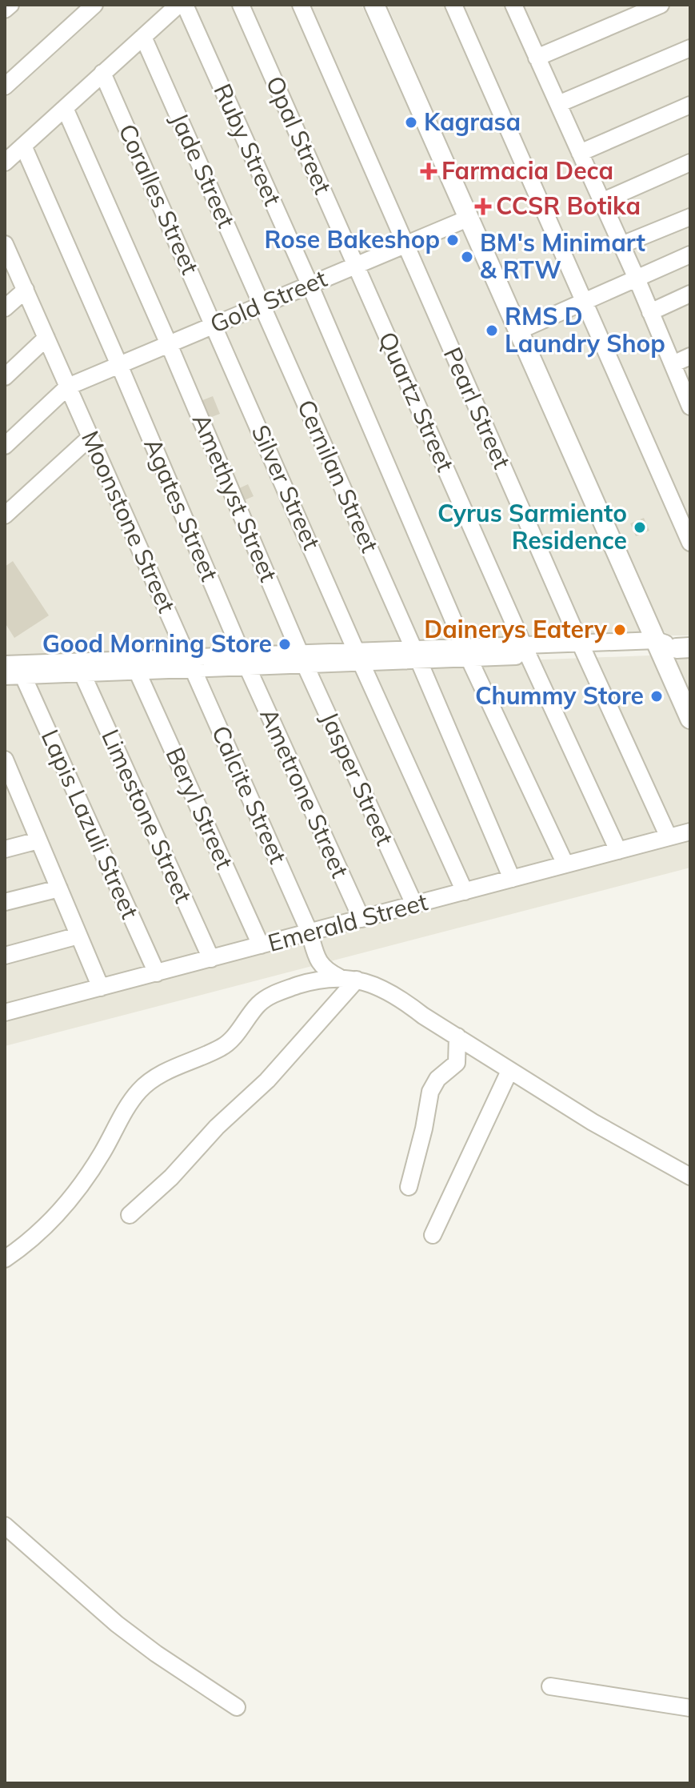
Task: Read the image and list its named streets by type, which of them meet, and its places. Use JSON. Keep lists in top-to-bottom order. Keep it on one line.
{"streets":{"street":["Opal Street","Ruby Street","Jade Street","Coralles Street","Gold Street","Quartz Street","Pearl Street","Cernilan Street","Silver Street","Amethyst Street","Agates Street","Moonstone Street","Jasper Street","Ametrone Street","Calcite Street","Beryl Street","Limestone Street","Lapis Lazuli Street","Emerald Street"]},"crossings":[["Opal Street","Gold Street"],["Opal Street","Quartz Street"],["Ruby Street","Gold Street"],["Ruby Street","Emerald Street"],["Jade Street","Gold Street"],["Jade Street","Cernilan Street"],["Coralles Street","Gold Street"],["Coralles Street","Silver Street"],["Gold Street","Quartz Street"],["Gold Street","Pearl Street"],["Gold Street","Cernilan Street"],["Gold Street","Silver Street"],["Gold Street","Amethyst Street"],["Gold Street","Agates Street"],["Gold Street","Moonstone Street"],["Quartz Street","Emerald Street"],["Pearl Street","Emerald Street"],["Cernilan Street","Emerald Street"],["Silver Street","Emerald Street"],["Amethyst Street","Jasper Street"],["Agates Street","Ametrone Street"],["Moonstone Street","Calcite Street"],["Jasper Street","Emerald Street"],["Ametrone Street","Emerald Street"],["Calcite Street","Emerald Street"],["Beryl Street","Emerald Street"],["Limestone Street","Emerald Street"],["Lapis Lazuli Street","Emerald Street"]],"places":{"other":["Kagrasa","Rose Bakeshop","BM's Minimart & RTW","RMS D Laundry Shop","Cyrus Sarmiento Residence","Dainerys Eatery","Good Morning Store","Chummy Store"],"health":["Farmacia Deca","CCSR Botika"]}}
